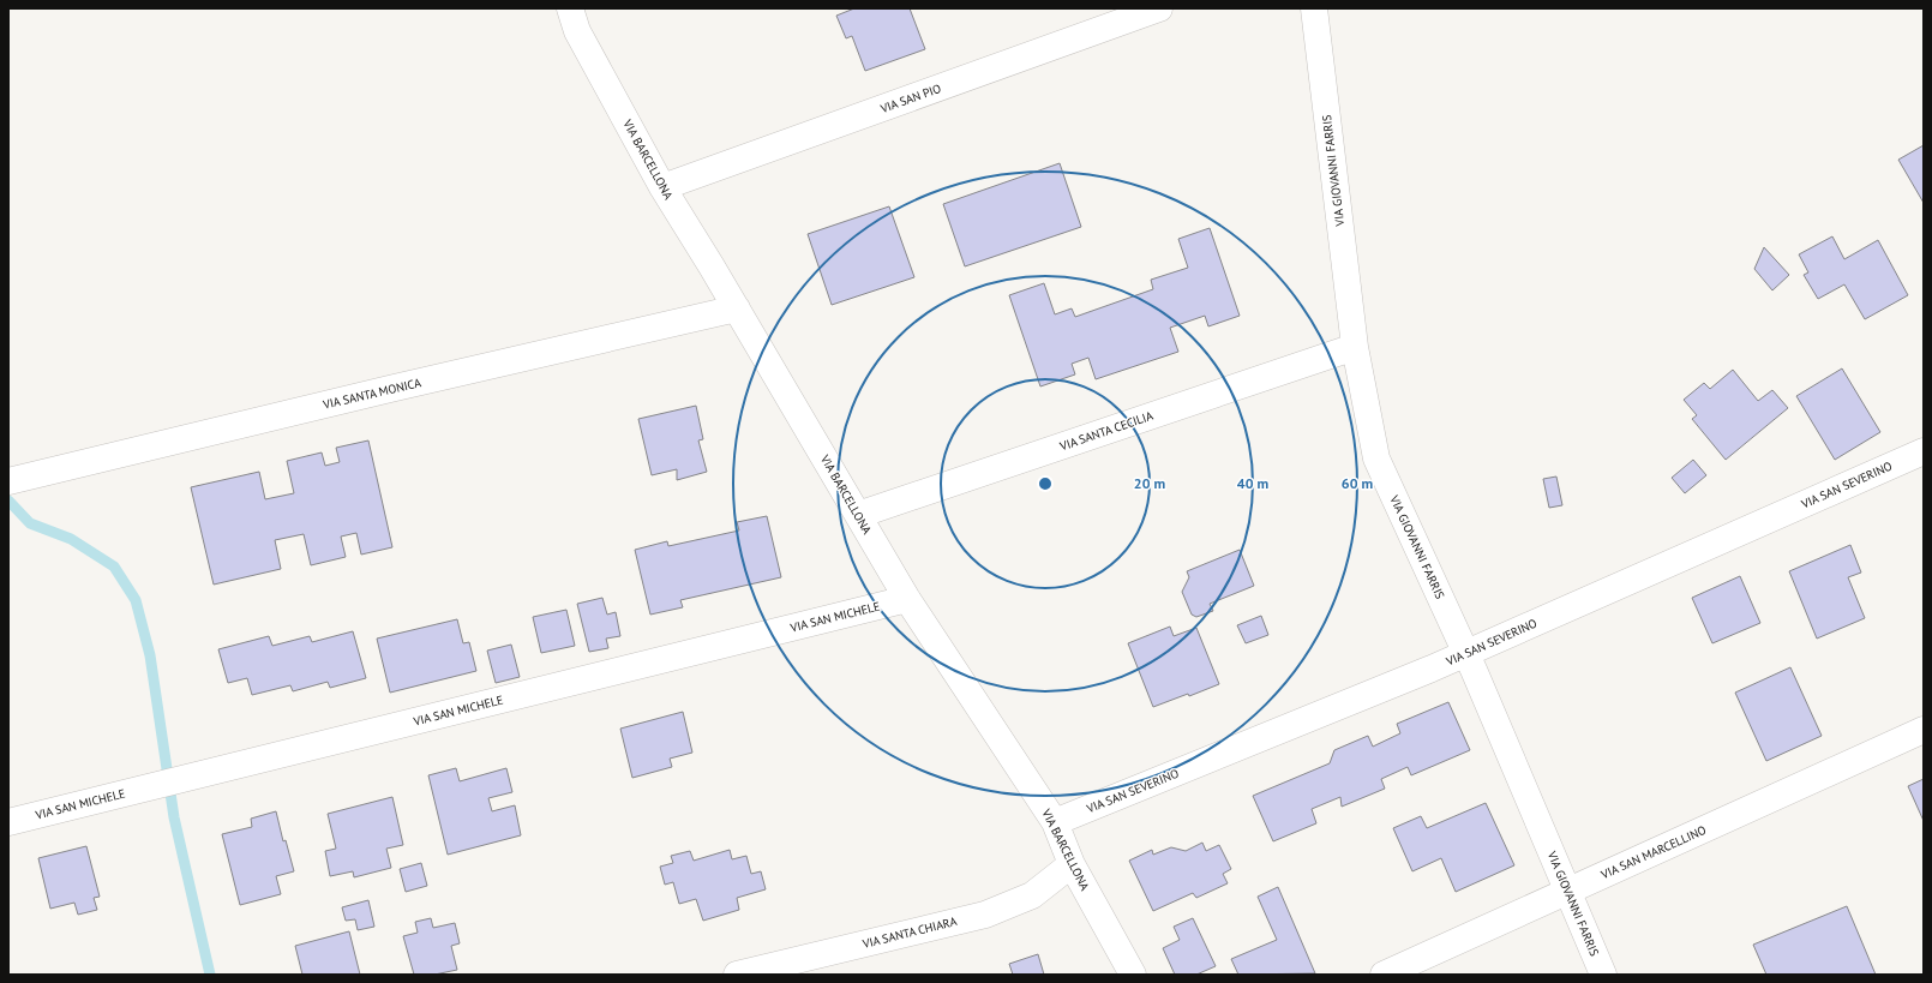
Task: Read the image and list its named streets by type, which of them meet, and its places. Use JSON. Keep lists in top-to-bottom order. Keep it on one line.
{"streets":{"street":["VIA SAN PIO","VIA BARCELLONA","VIA GIOVANNI FARRIS","VIA SANTA MONICA","VIA SANTA CECILIA","VIA SAN SEVERINO","VIA SAN MICHELE","VIA SAN MARCELLINO","VIA SANTA CHIARA"]},"crossings":[["VIA SAN PIO","VIA BARCELLONA"],["VIA BARCELLONA","VIA SANTA MONICA"],["VIA BARCELLONA","VIA SANTA CECILIA"],["VIA BARCELLONA","VIA SAN SEVERINO"],["VIA BARCELLONA","VIA SAN MICHELE"],["VIA BARCELLONA","VIA SANTA CHIARA"],["VIA GIOVANNI FARRIS","VIA SANTA CECILIA"],["VIA GIOVANNI FARRIS","VIA SAN SEVERINO"],["VIA GIOVANNI FARRIS","VIA SAN MARCELLINO"]],"rings":["20 m","40 m","60 m"]}
